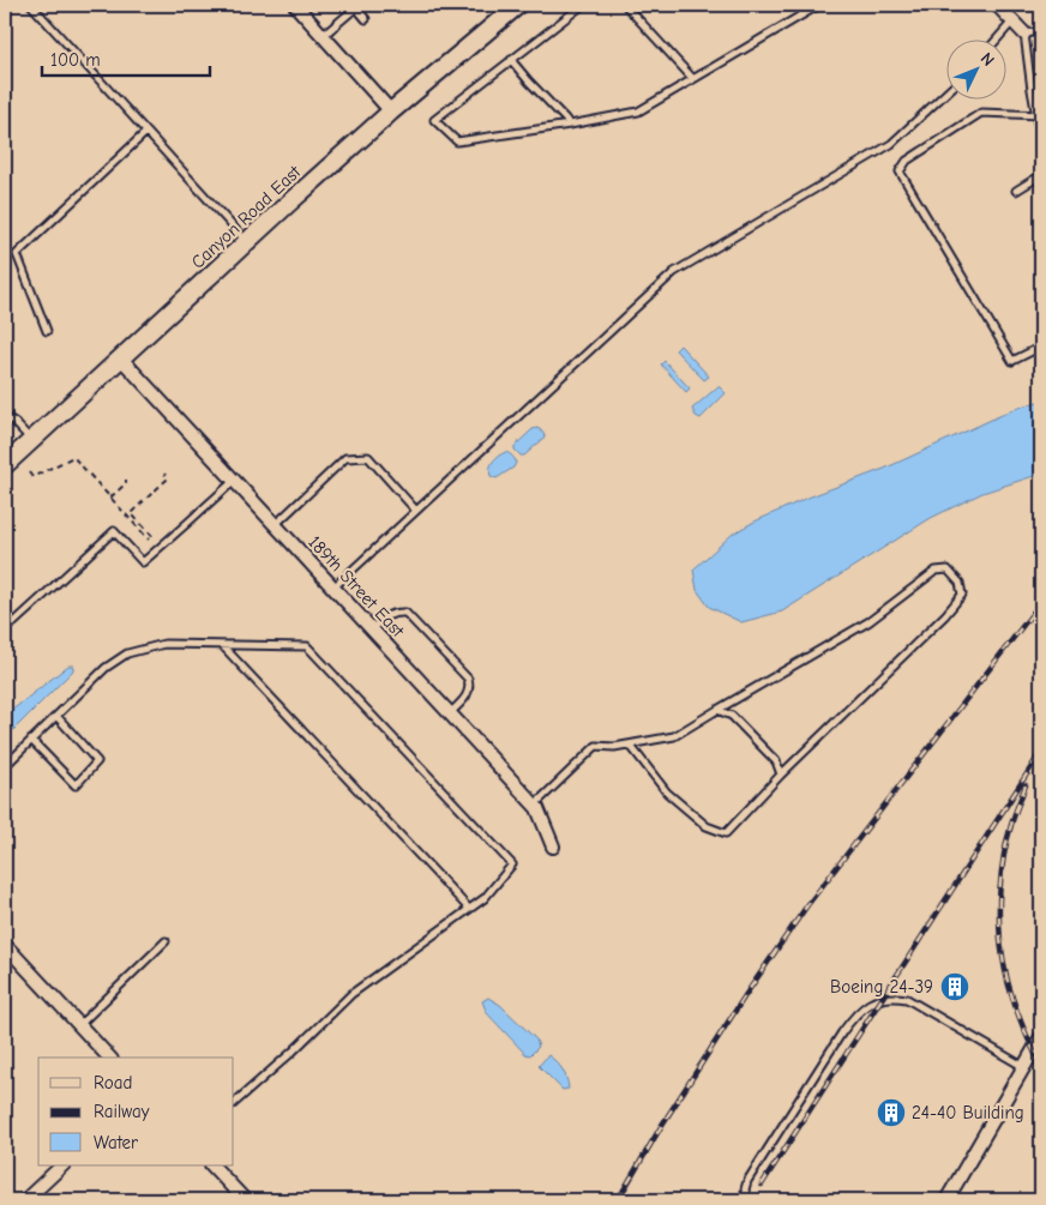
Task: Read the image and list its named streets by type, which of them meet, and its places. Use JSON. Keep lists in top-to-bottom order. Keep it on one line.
{"streets":{"main road":["Canyon Road East"],"street":["189th Street East"]},"crossings":[["Canyon Road East","189th Street East"]],"places":{"building":["Boeing 24-39","24-40 Building"]},"legend":["Road","Railway","Water"],"scale_bar":"100 m","north":"top right"}
